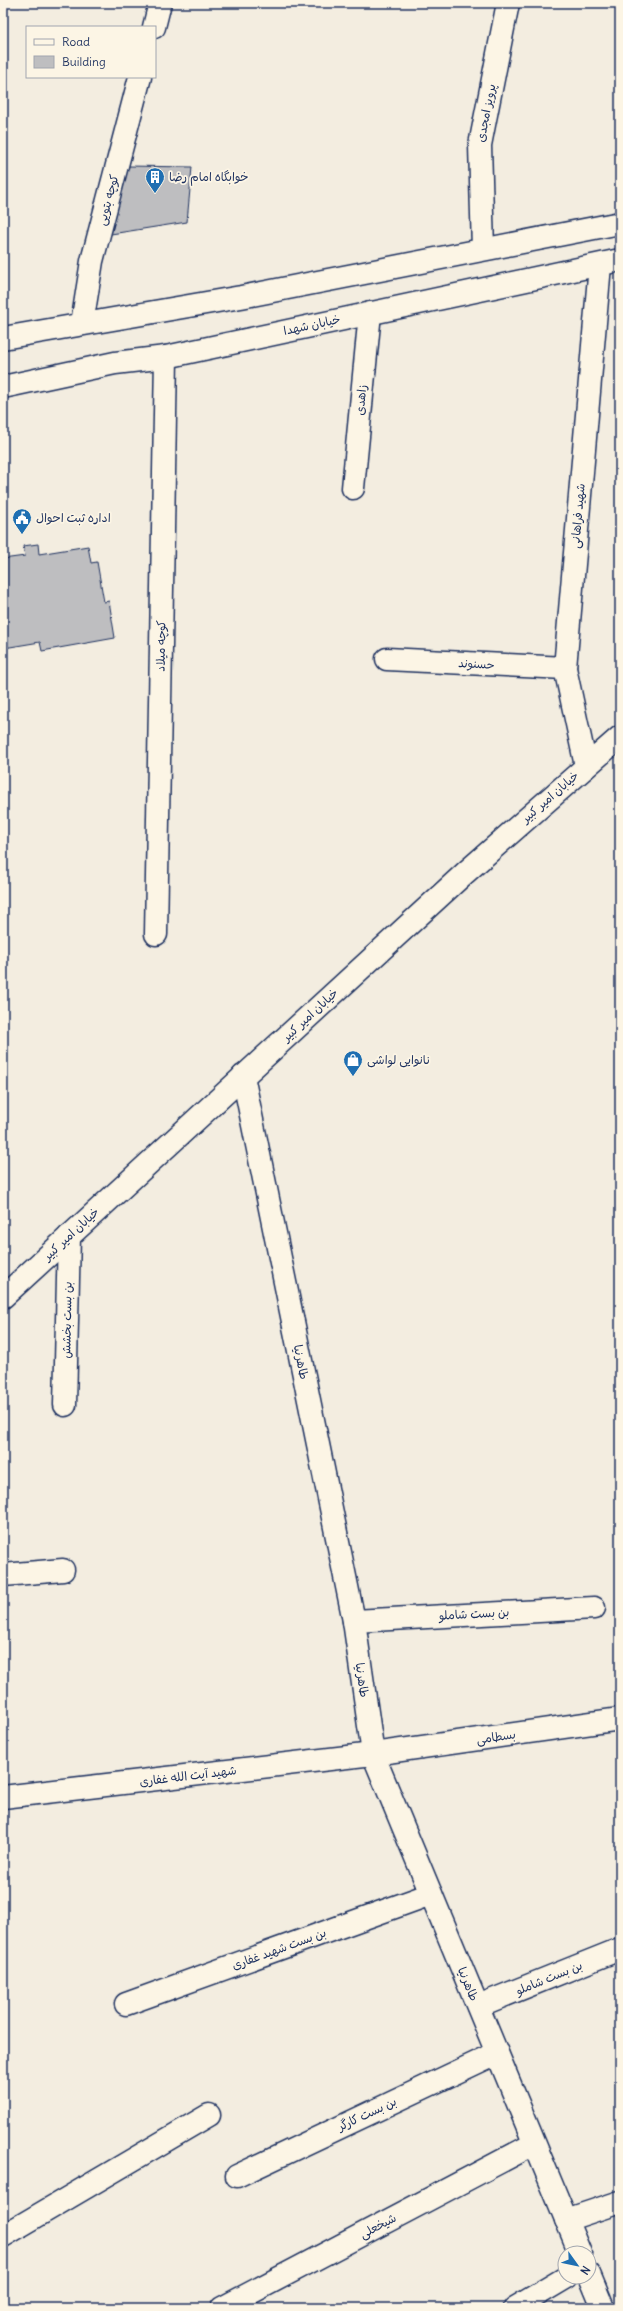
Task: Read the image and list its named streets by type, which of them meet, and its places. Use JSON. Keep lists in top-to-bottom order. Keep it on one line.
{"streets":{"street":["پرویز امجدی","کوچه بتویی","خیابان شهدا","زاهدی","شهید فراهانی","کوچه میلاد","حسنوند","خیابان امیر کبیر","بن بست بخشش","طاهرنیا","بن بست شاملو","بسطامی","شهید آیت الله غفاری","بن بست شهید غفاری","بن بست کارگر","شیخعلی"]},"crossings":[["خیابان شهدا","زاهدی"],["خیابان شهدا","شهید فراهانی"],["خیابان شهدا","کوچه میلاد"],["شهید فراهانی","حسنوند"],["شهید فراهانی","خیابان امیر کبیر"],["خیابان امیر کبیر","بن بست بخشش"],["خیابان امیر کبیر","طاهرنیا"],["طاهرنیا","بن بست شاملو"],["طاهرنیا","بسطامی"],["طاهرنیا","شهید آیت الله غفاری"],["طاهرنیا","بن بست شهید غفاری"],["طاهرنیا","بن بست کارگر"],["طاهرنیا","شیخعلی"],["بسطامی","شهید آیت الله غفاری"]],"places":{"building":["خوابگاه امام رضا"],"public building":["اداره ثبت احوال"],"shop":["نانوایی لواشی"]},"legend":["Road","Building"],"north":"bottom right"}
